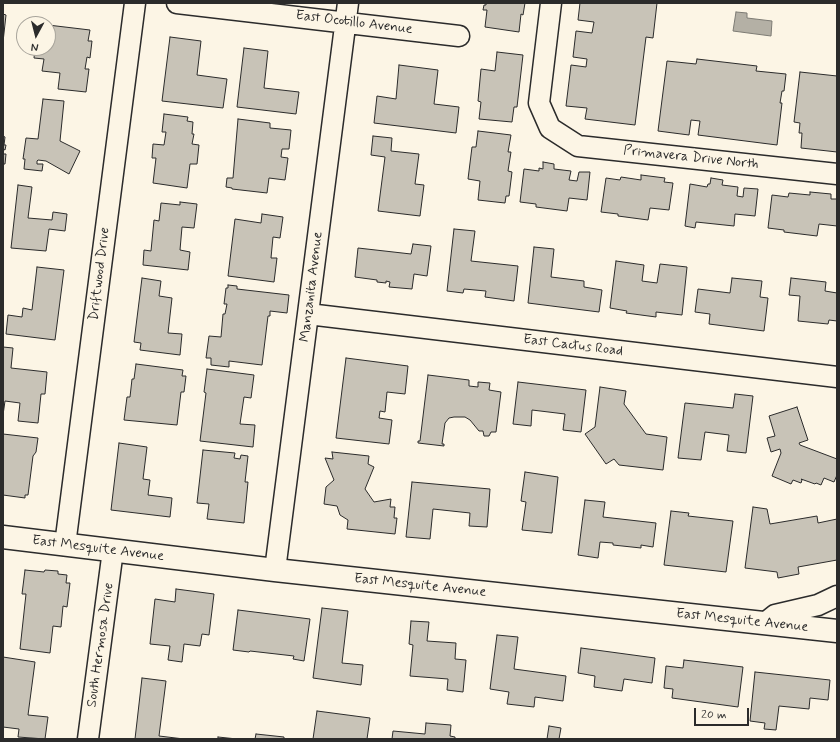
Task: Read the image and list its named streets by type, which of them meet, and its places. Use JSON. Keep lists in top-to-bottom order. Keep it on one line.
{"streets":{"street":["East Ocotillo Avenue","Primavera Drive North","Driftwood Drive","Manzanita Avenue","East Cactus Road","East Mesquite Avenue","South Hermosa Drive"]},"crossings":[["East Ocotillo Avenue","Manzanita Avenue"],["Driftwood Drive","East Mesquite Avenue"],["Manzanita Avenue","East Cactus Road"],["Manzanita Avenue","East Mesquite Avenue"],["East Mesquite Avenue","South Hermosa Drive"]],"scale_bar":"20 m","north":"bottom"}
